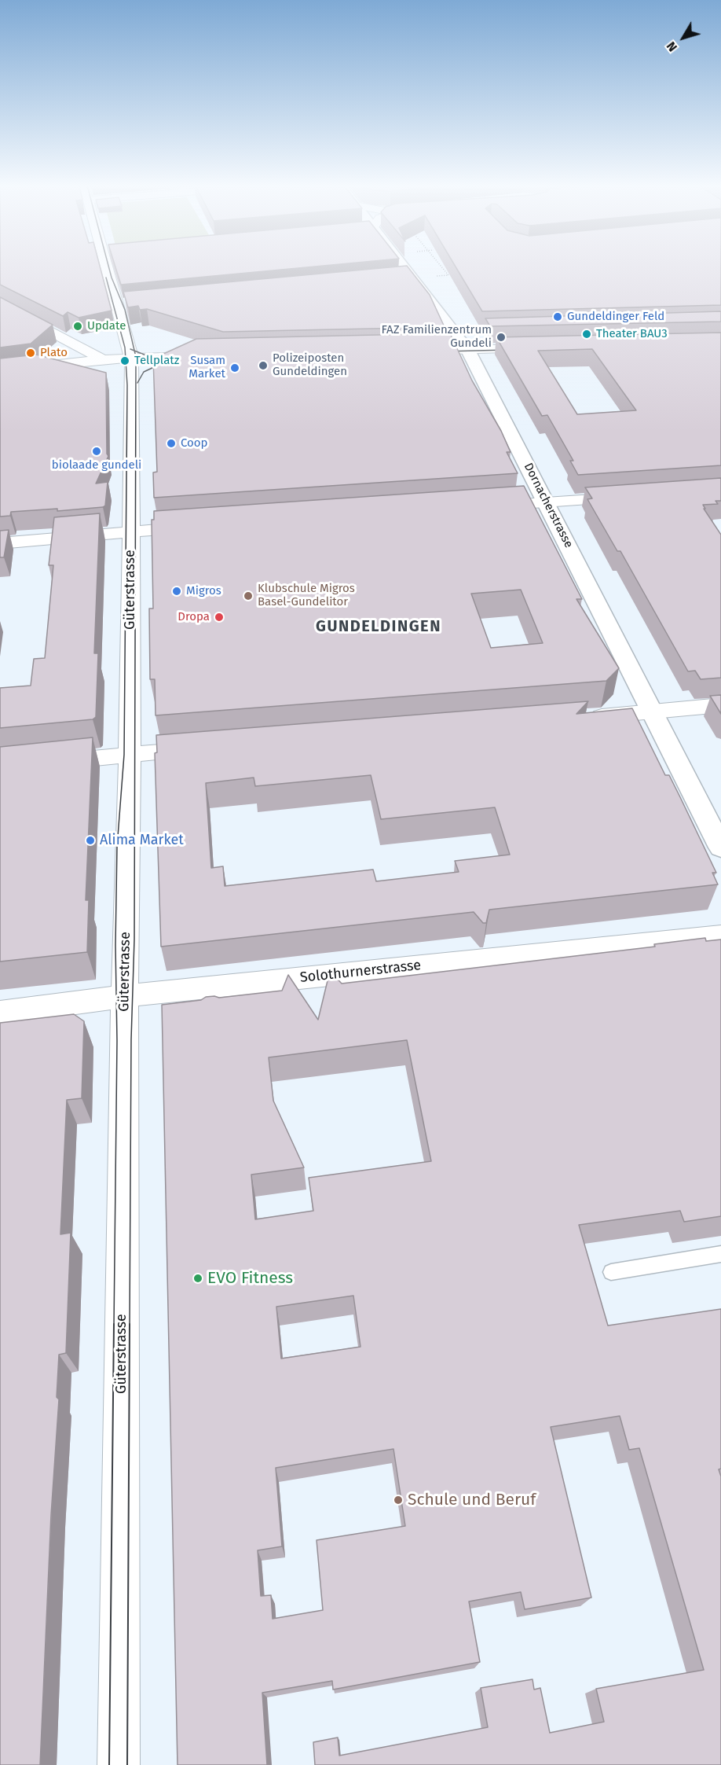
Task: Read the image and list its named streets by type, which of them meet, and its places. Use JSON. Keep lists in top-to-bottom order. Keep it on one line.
{"streets":{"main road":["Dornacherstrasse"],"street":["Güterstrasse","Solothurnerstrasse"]},"crossings":[["Güterstrasse","Solothurnerstrasse"]],"districts":["GUNDELDINGEN"],"places":["Gundeldinger Feld","Update","Theater BAU3","FAZ Familienzentrum Gundeli","Plato","Tellplatz","Polizeiposten Gundeldingen","Susam Market","Coop","biolaade gundeli","Migros","Klubschule Migros Basel-Gundelitor","Dropa","Alima Market","EVO Fitness","Schule und Beruf"],"north":"bottom left"}
